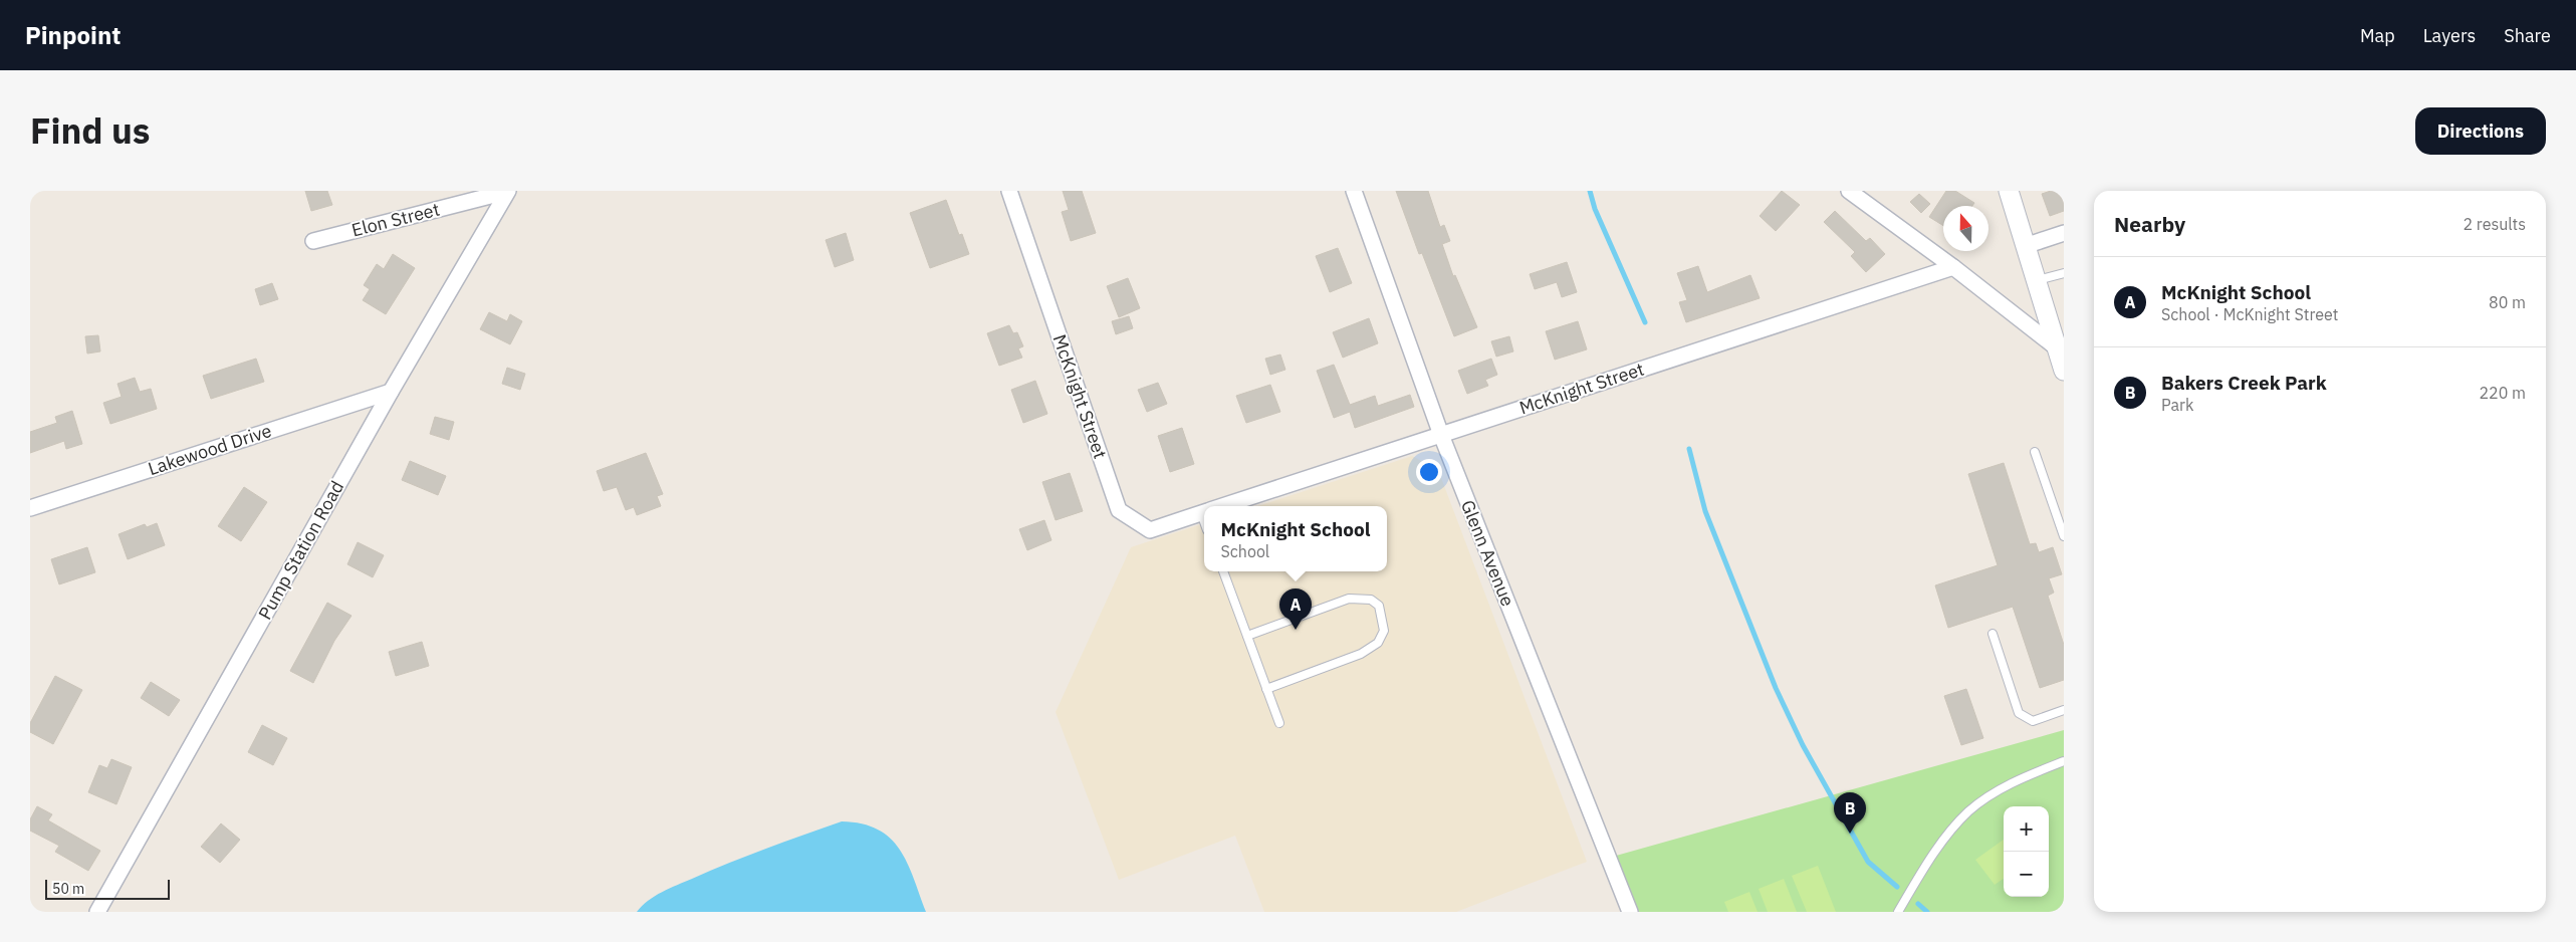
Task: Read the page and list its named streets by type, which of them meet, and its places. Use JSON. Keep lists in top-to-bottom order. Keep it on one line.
{"streets":{"street":["Elon Street","McKnight Street","Lakewood Drive","Pump Station Road","Glenn Avenue"]},"crossings":[["Elon Street","Pump Station Road"],["McKnight Street","Glenn Avenue"],["Lakewood Drive","Pump Station Road"]],"scale_bar":"50 m","north":"top","page":{"header":"Pinpoint","nav":["Map","Layers","Share"],"title":"Find us","buttons":"Directions","heading":["Nearby","2 results"],"list":[{"mark":"A","name":"McKnight School","note":"School · McKnight Street","value":"80 m"},{"mark":"B","name":"Bakers Creek Park","note":"Park","value":"220 m"}],"popup":["McKnight School","School"],"pins":["A","B"],"map_buttons":["+","−"],"scale":"50 m"}}
